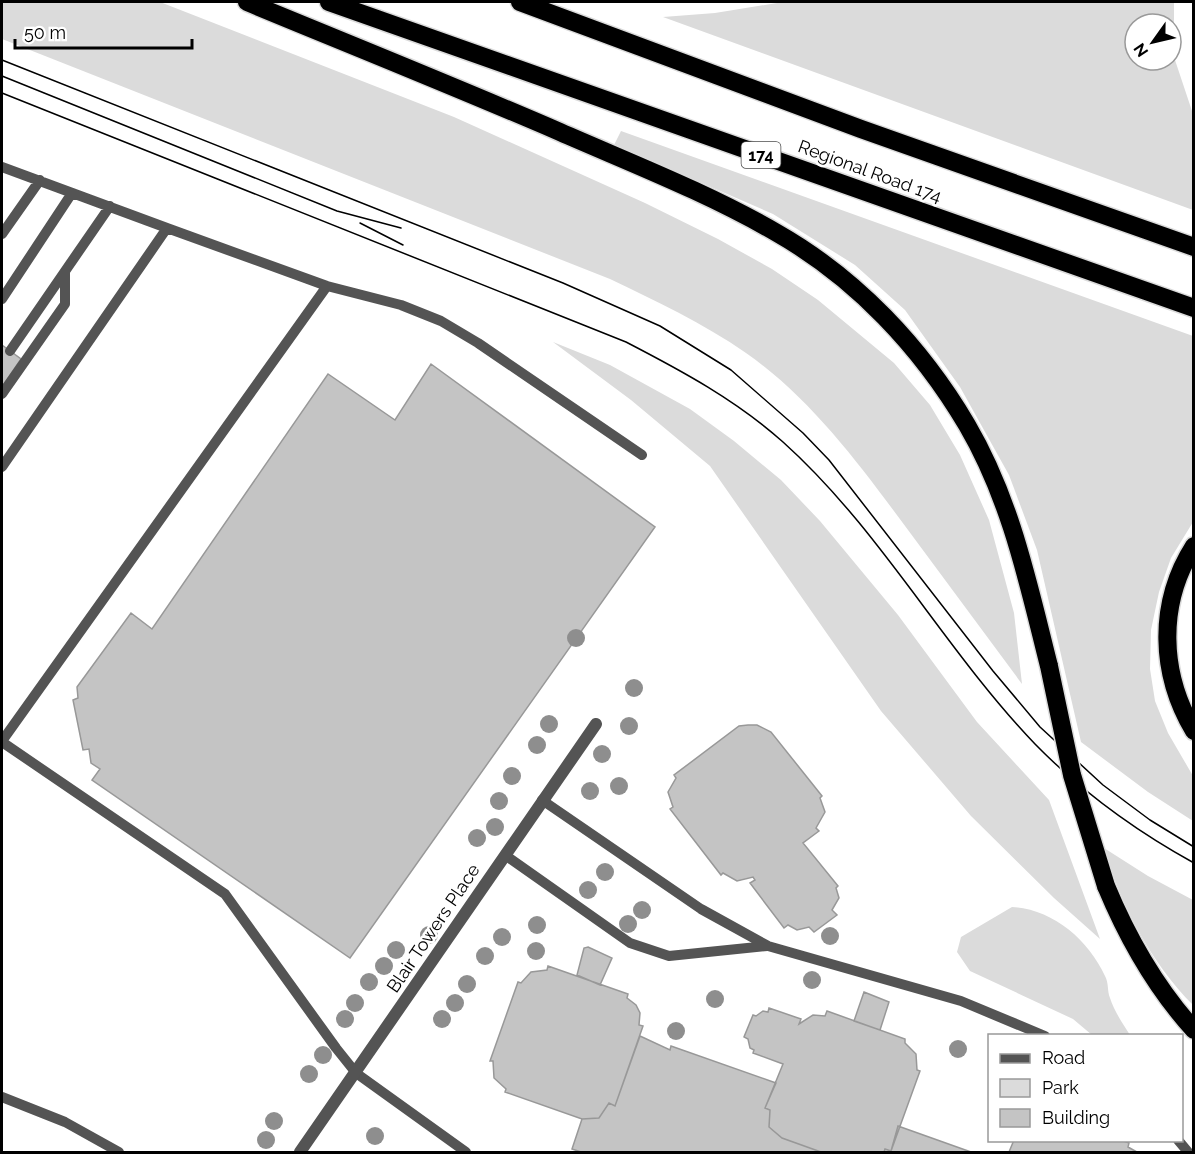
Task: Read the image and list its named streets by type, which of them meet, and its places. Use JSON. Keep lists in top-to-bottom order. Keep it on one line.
{"streets":{"highway":["174","Regional Road 174"],"street":["Blair Towers Place"]},"legend":["Road","Park","Building"],"scale_bar":"50 m","north":"bottom left"}
